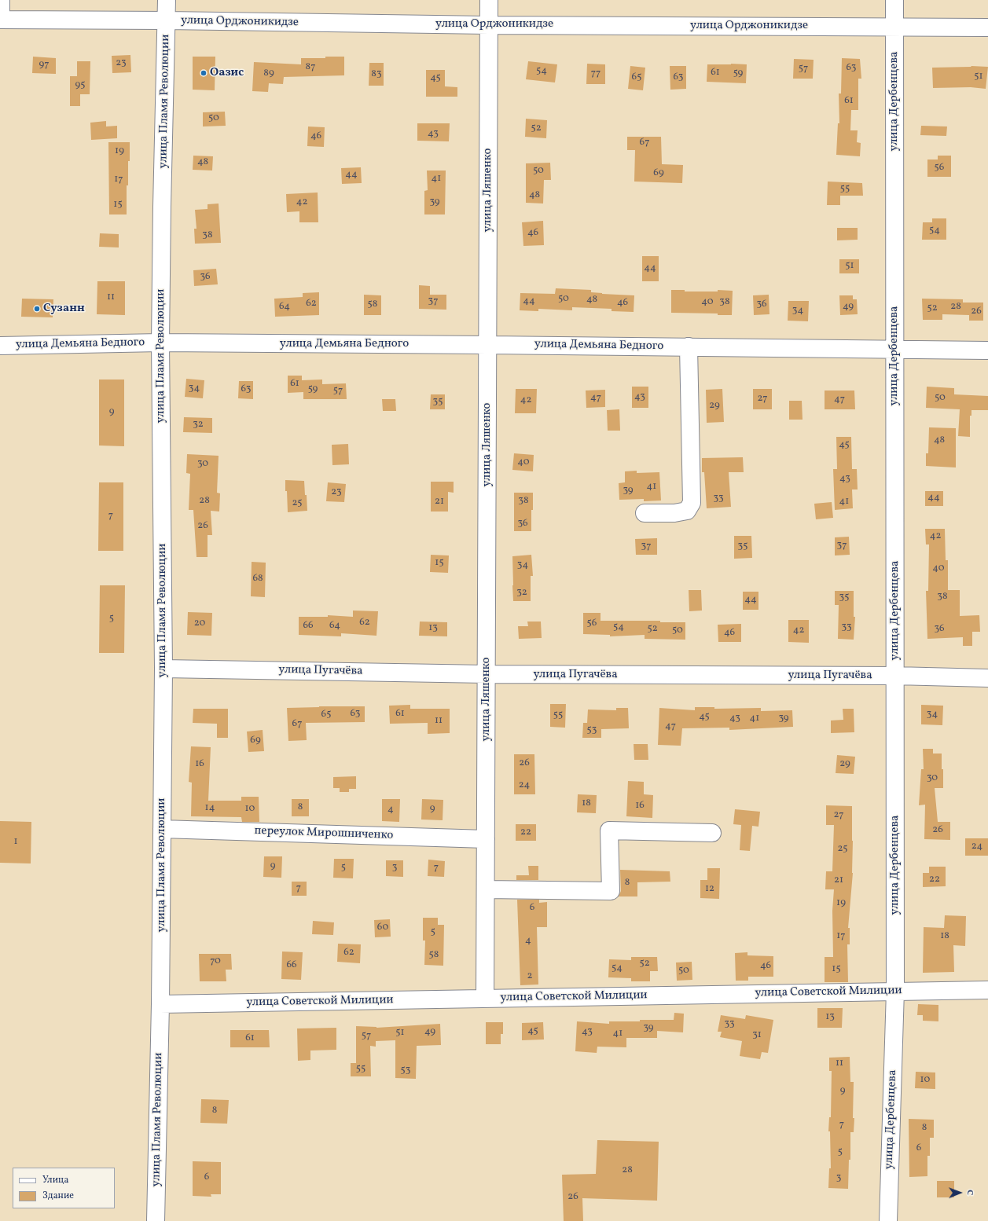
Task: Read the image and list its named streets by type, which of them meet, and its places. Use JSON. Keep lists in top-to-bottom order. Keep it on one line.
{"streets":{"street":["улица Орджоникидзе","улица Пламя Революции","улица Дербенцева","улица Ляшенко","улица Демьяна Бедного","улица Пугачёва","переулок Мирошниченко","улица Советской Милиции"]},"crossings":[["улица Орджоникидзе","улица Пламя Революции"],["улица Орджоникидзе","улица Дербенцева"],["улица Орджоникидзе","улица Ляшенко"],["улица Пламя Революции","улица Демьяна Бедного"],["улица Пламя Революции","улица Пугачёва"],["улица Пламя Революции","переулок Мирошниченко"],["улица Пламя Революции","улица Советской Милиции"],["улица Дербенцева","улица Демьяна Бедного"],["улица Дербенцева","улица Пугачёва"],["улица Дербенцева","улица Советской Милиции"],["улица Ляшенко","улица Демьяна Бедного"],["улица Ляшенко","улица Пугачёва"],["улица Ляшенко","переулок Мирошниченко"],["улица Ляшенко","улица Советской Милиции"]],"places":["Оазис","Сузанн"],"house_numbers":["23","97","87","63","57","54","61","89","77","59","83","51","65","63","45","95","61","50","52","43","46","67","19","48","56","50","69","44","41","17","55","48","42","39","15","54","46","38","51","44","36","11","50","48","37","44","40","38","46","62","58","36","64","49","28","52","34","26","61","34","63","59","57","43","47","50","27","47","42","35","29","9","32","48","45","40","30","43","41","39","23","44","33","28","38","21","41","25","7","36","26","42","37","37","35","15","34","40","68","32","38","35","44","5","62","20","56","66","64","54","33","13","52","36","50","42","46","63","61","65","34","55","45","43","41","39","11","67","47","53","69","26","16","29","30","24","18","16","8","14","10","9","4","27","26","22","1","24","25","9","5","3","7","22","21","8","7","12","19","6","60","5","17","18","4","62","58","70","52","66","46","54","15","50","2","13","33","39","45","49","43","51","41","31","57","61","11","55","53","10","9","8","7","8","6","5","28","6","3","26"],"legend":["Улица","Здание"],"north":"right"}
